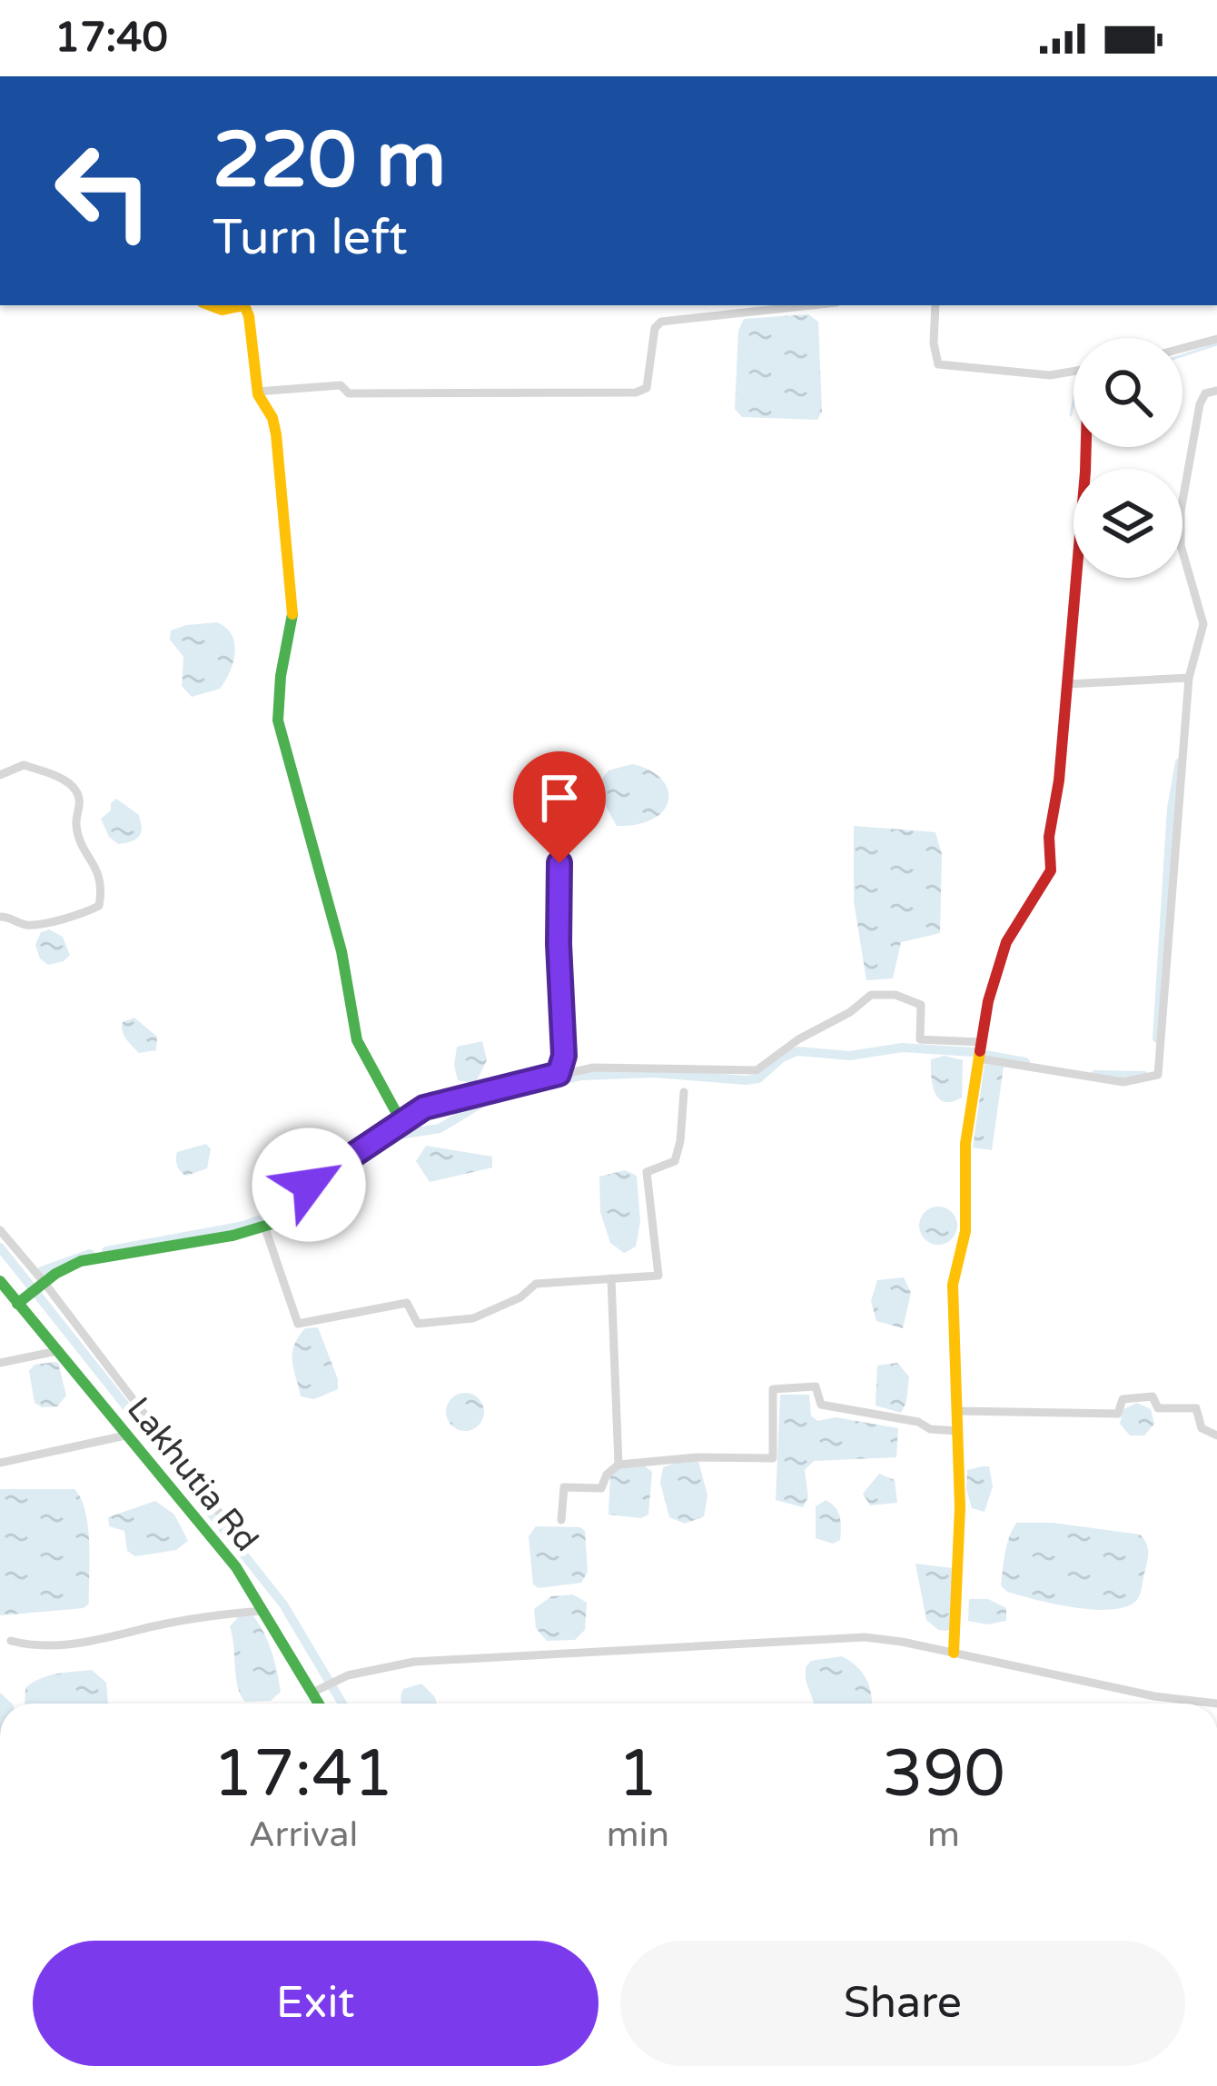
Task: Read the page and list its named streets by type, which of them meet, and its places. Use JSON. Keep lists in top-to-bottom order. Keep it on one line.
{"streets":{"street":["Lakhutia Rd"]},"page":{"status":"17:40","turn":["220 m","Turn left"],"eta":["17:41","Arrival","1","min","390","m"],"buttons":["Exit","Share"]}}
